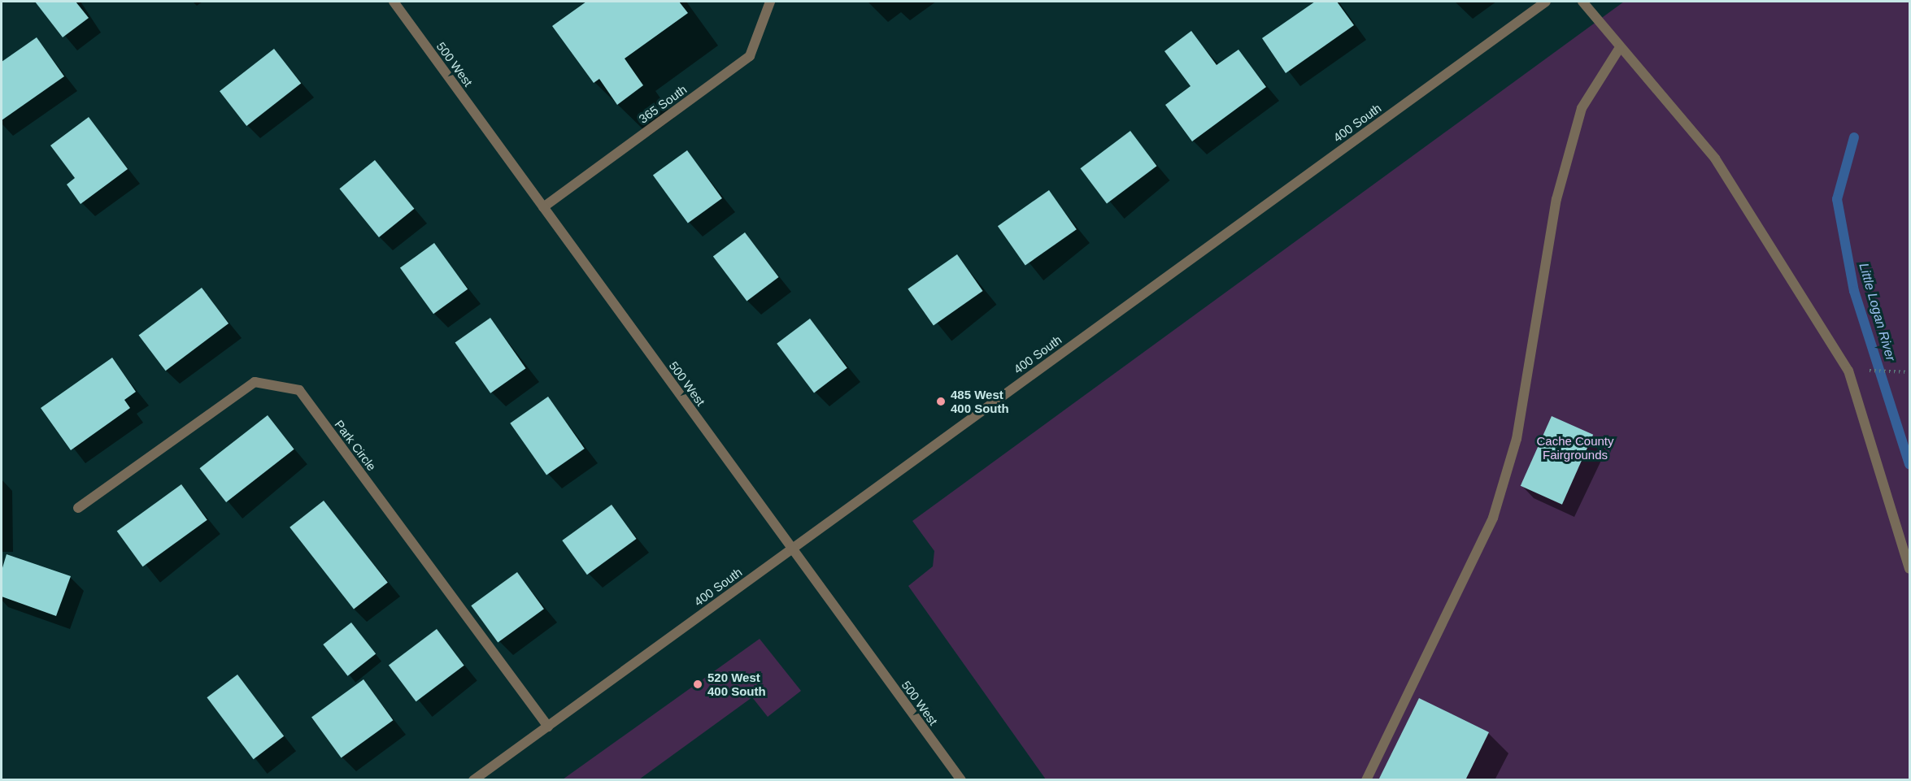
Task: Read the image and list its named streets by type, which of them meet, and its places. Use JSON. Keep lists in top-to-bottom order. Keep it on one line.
{"streets":{"street":["500 West","365 South","400 South","Park Circle"]},"crossings":[["500 West","365 South"],["500 West","400 South"],["400 South","Park Circle"]],"water":["Little Logan River"],"parks":["Cache County Fairgrounds"],"places":["485 West 400 South","520 West 400 South"]}
